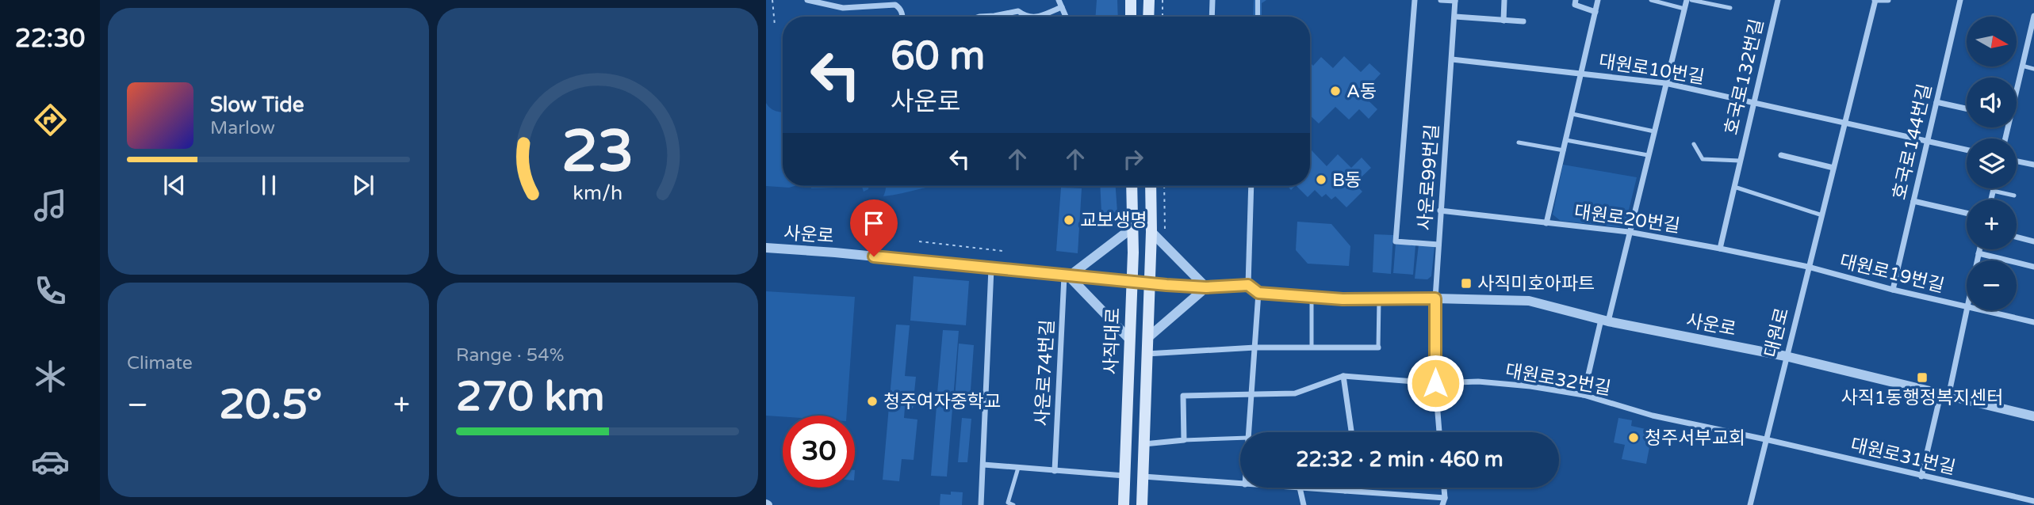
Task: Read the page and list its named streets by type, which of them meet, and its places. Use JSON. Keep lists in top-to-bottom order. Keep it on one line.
{"streets":{"main road":["사직대로"],"street":["대원로10번길","호국로132번길","호국로144번길","사운로99번길","대원로20번길","사운로","대원로19번길","대원로","사운로74번길","대원로32번길","대원로31번길"]},"crossings":[["대원로10번길","호국로132번길"],["대원로10번길","호국로144번길"],["대원로10번길","사운로99번길"],["대원로10번길","대원로"],["호국로132번길","대원로20번길"],["호국로144번길","대원로19번길"],["사운로99번길","대원로20번길"],["사운로99번길","사운로"],["사운로99번길","대원로32번길"],["대원로20번길","대원로19번길"],["대원로20번길","대원로"],["사운로","대원로"],["사운로","사직대로"],["사운로","사운로74번길"],["대원로19번길","대원로"],["대원로","대원로32번길"],["대원로","대원로31번길"],["대원로32번길","대원로31번길"]],"places":{"other":["A동","B동","교보생명","청주여자중학교","청주서부교회"],"transit":["사직미호아파트","사직1동행정복지센터"]},"north":"right","page":{"tabs":"22:30","map_buttons":["+","−"],"turn":["60 m","사운로"],"song":["Slow Tide","Marlow"],"tile":["Climate",["Range · 54%","270 km"]],"heat":["−","20.5°","+"],"limit":"30","trip":"22:32 · 2 min · 460 m","gauge":["23","km/h"]}}
